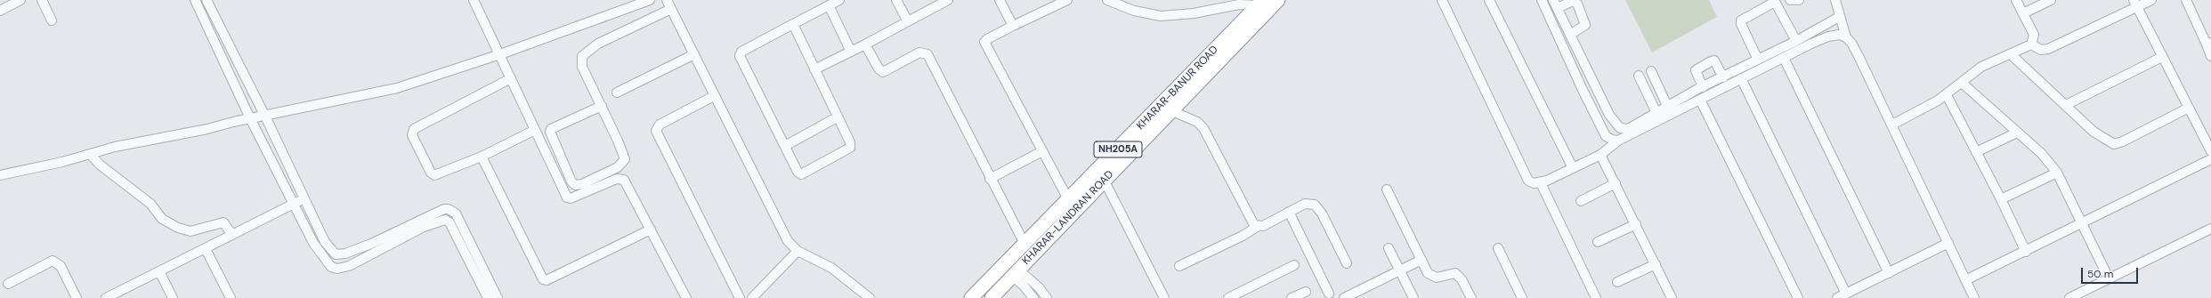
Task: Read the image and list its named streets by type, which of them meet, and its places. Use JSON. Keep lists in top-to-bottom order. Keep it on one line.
{"streets":{"highway":["KHARAR-BANUR ROAD","NH205A","KHARAR-LANDRAN ROAD"]},"crossings":[["KHARAR-BANUR ROAD","KHARAR-LANDRAN ROAD"]],"scale_bar":"50 m"}
